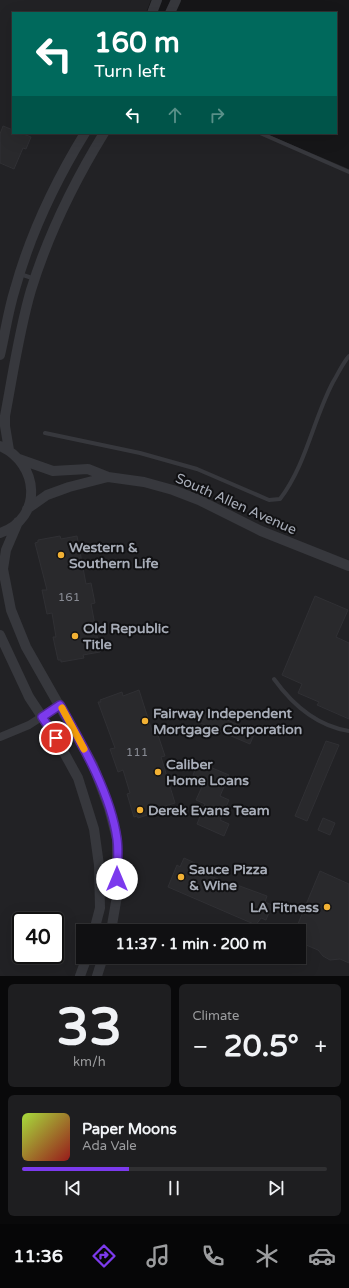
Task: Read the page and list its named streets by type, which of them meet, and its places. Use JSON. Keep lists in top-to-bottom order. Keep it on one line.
{"streets":{"street":["South Allen Avenue"]},"places":["Western & Southern Life","Old Republic Title","Fairway Independent Mortgage Corporation","Caliber Home Loans","Derek Evans Team","Sauce Pizza & Wine","LA Fitness"],"house_numbers":["161","111"],"page":{"turn":["160 m","Turn left"],"limit":"40","trip":"11:37 · 1 min · 200 m","tile":[["33","km/h"],"Climate"],"heat":["−","20.5°","+"],"song":["Paper Moons","Ada Vale"],"tabs":"11:36"}}
